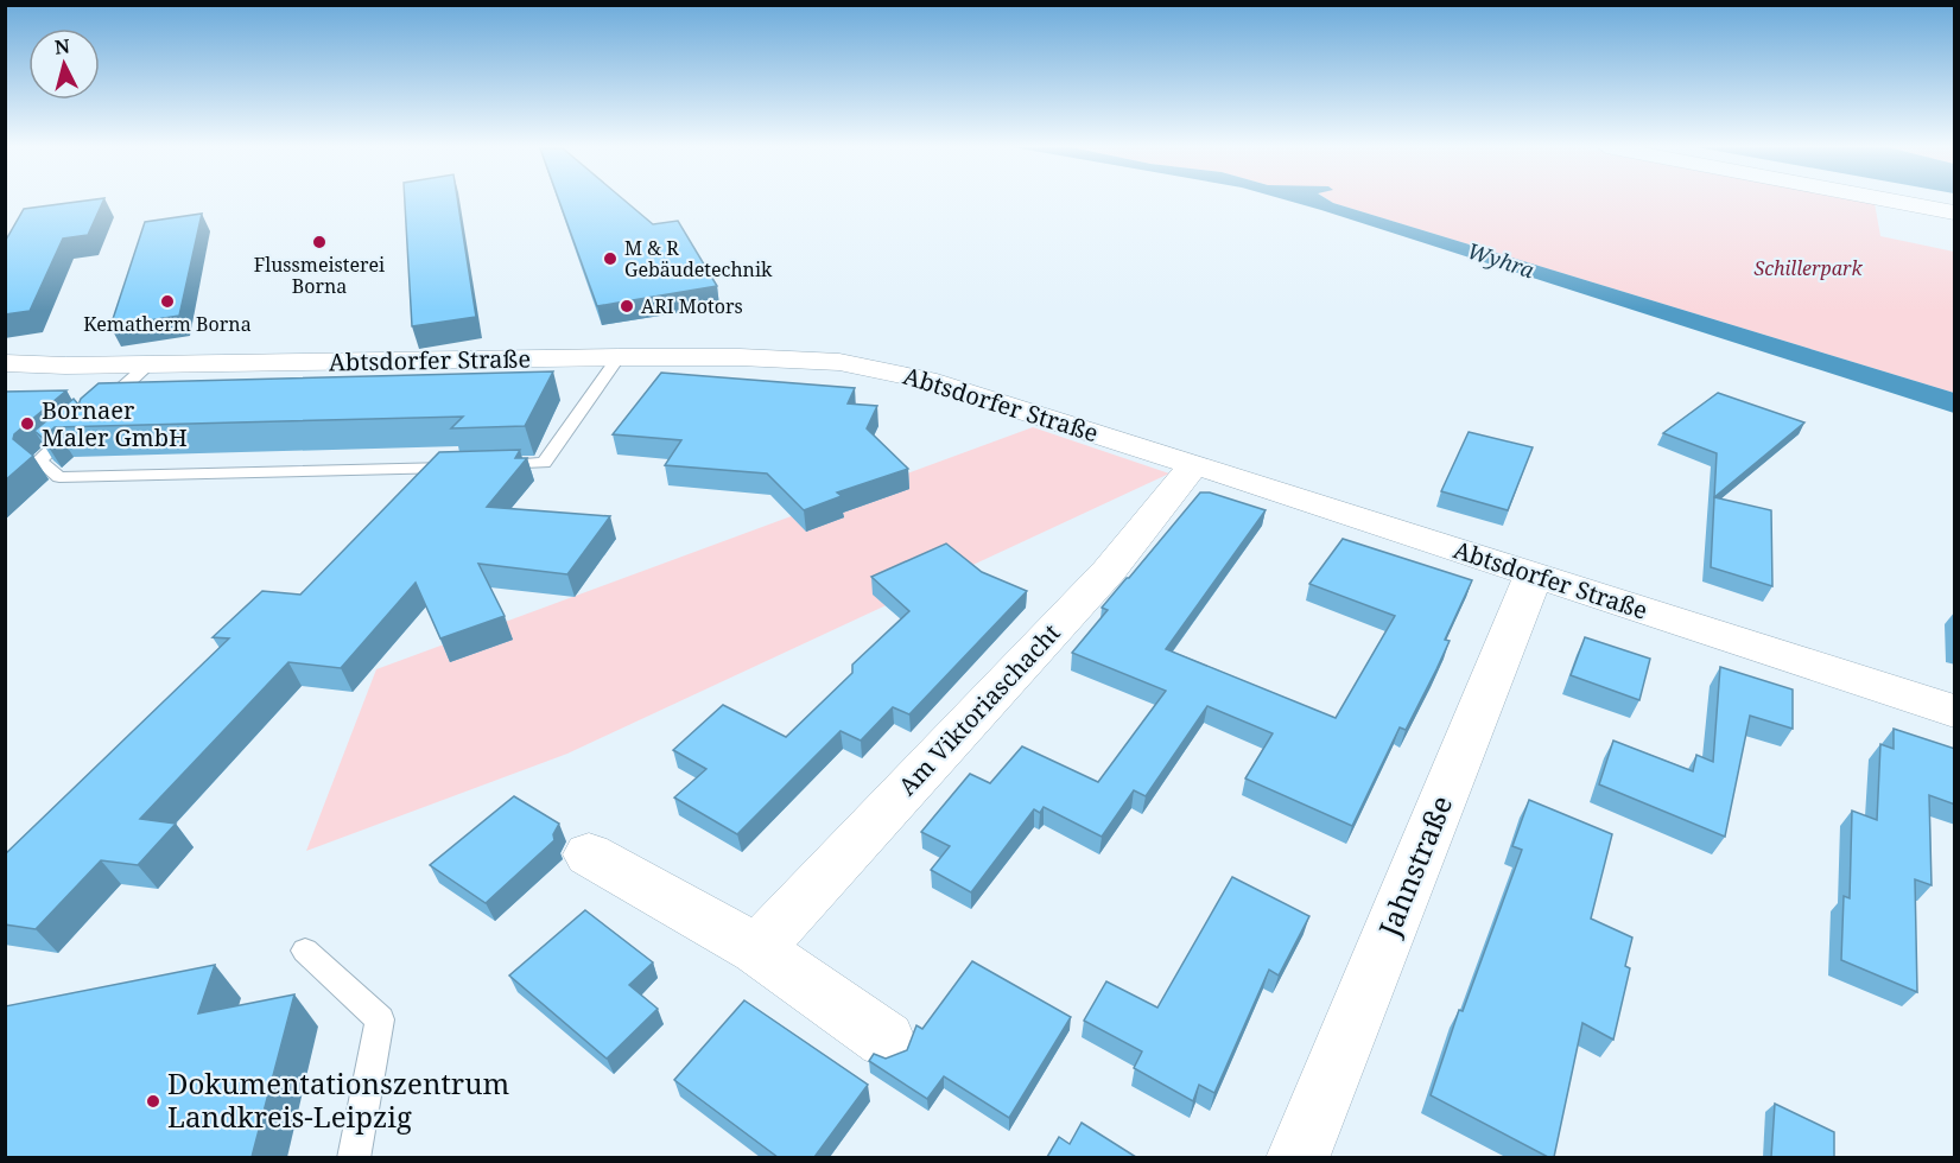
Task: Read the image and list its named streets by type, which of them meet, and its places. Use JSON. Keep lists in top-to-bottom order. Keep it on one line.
{"streets":{"street":["Abtsdorfer Straße","Am Viktoriaschacht","Jahnstraße"]},"crossings":[["Abtsdorfer Straße","Am Viktoriaschacht"],["Abtsdorfer Straße","Jahnstraße"]],"water":["Wyhra"],"parks":["Schillerpark"],"places":["Flussmeisterei Borna","M & R Gebäudetechnik","Kematherm Borna","ARI Motors","Bornaer Maler GmbH","Dokumentationszentrum Landkreis-Leipzig"],"north":"top"}
